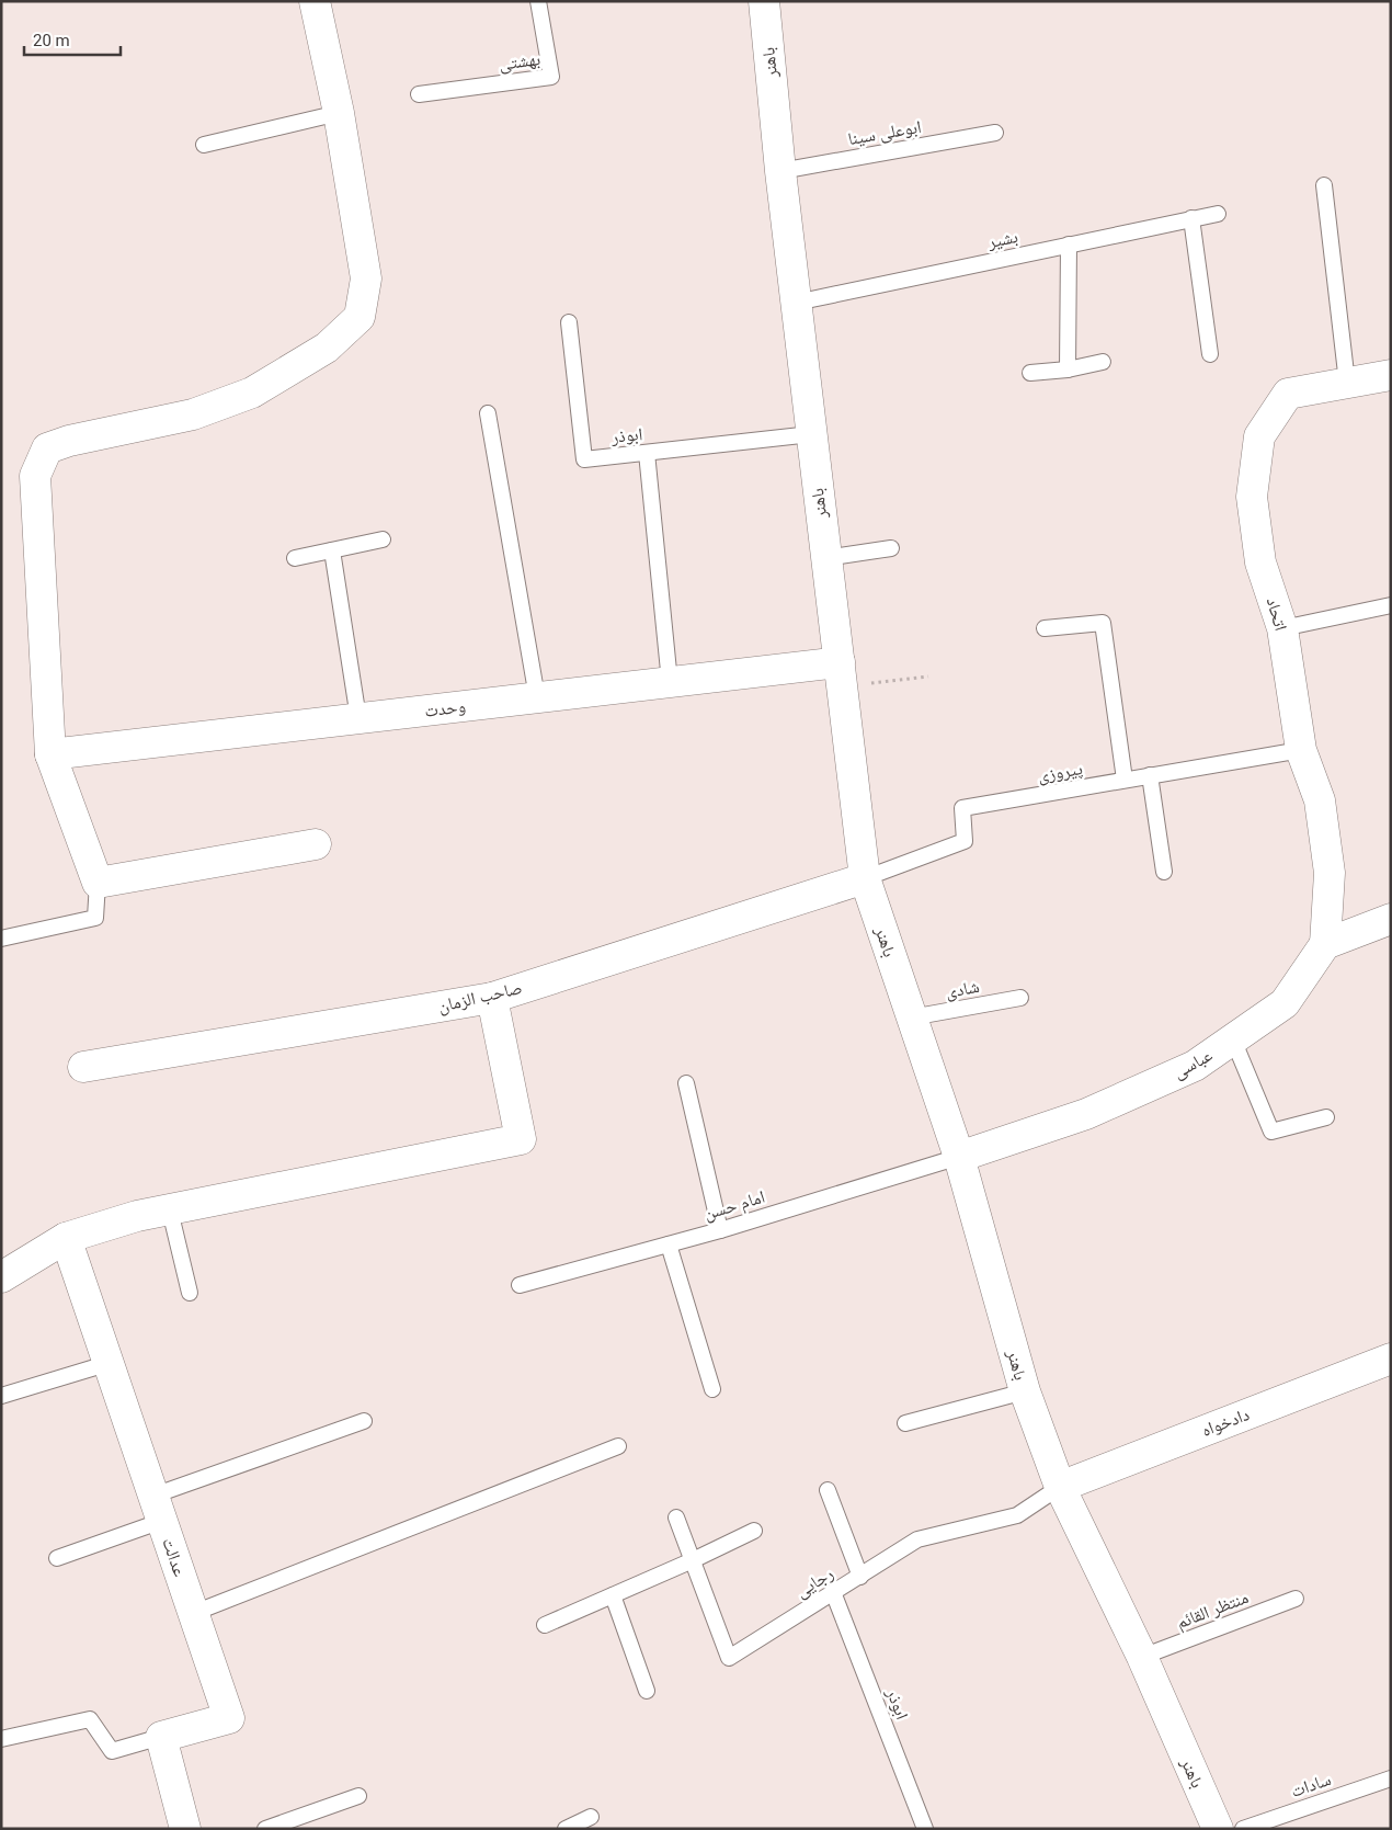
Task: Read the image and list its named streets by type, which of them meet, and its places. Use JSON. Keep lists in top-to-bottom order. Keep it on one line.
{"streets":{"street":["باهنر","اتحاد","وحدت","صاحب الزمان","عباسی","دادخواه","عدالت"],"lane":["بهشتی","ابوعلی سینا","بشیر","ابوذر","پیروزی","شادی","امام حسن","رجایی","منتظر القائم","سادات"]},"crossings":[["باهنر","ابوعلی سینا"],["باهنر","بشیر"],["باهنر","ابوذر"],["باهنر","وحدت"],["باهنر","پیروزی"],["باهنر","شادی"],["باهنر","صاحب الزمان"],["باهنر","عباسی"],["باهنر","امام حسن"],["باهنر","دادخواه"],["باهنر","رجایی"],["باهنر","منتظر القائم"],["ابوذر","رجایی"],["اتحاد","پیروزی"],["اتحاد","عباسی"],["پیروزی","صاحب الزمان"],["عباسی","امام حسن"],["دادخواه","رجایی"]],"scale_bar":"20 m"}
